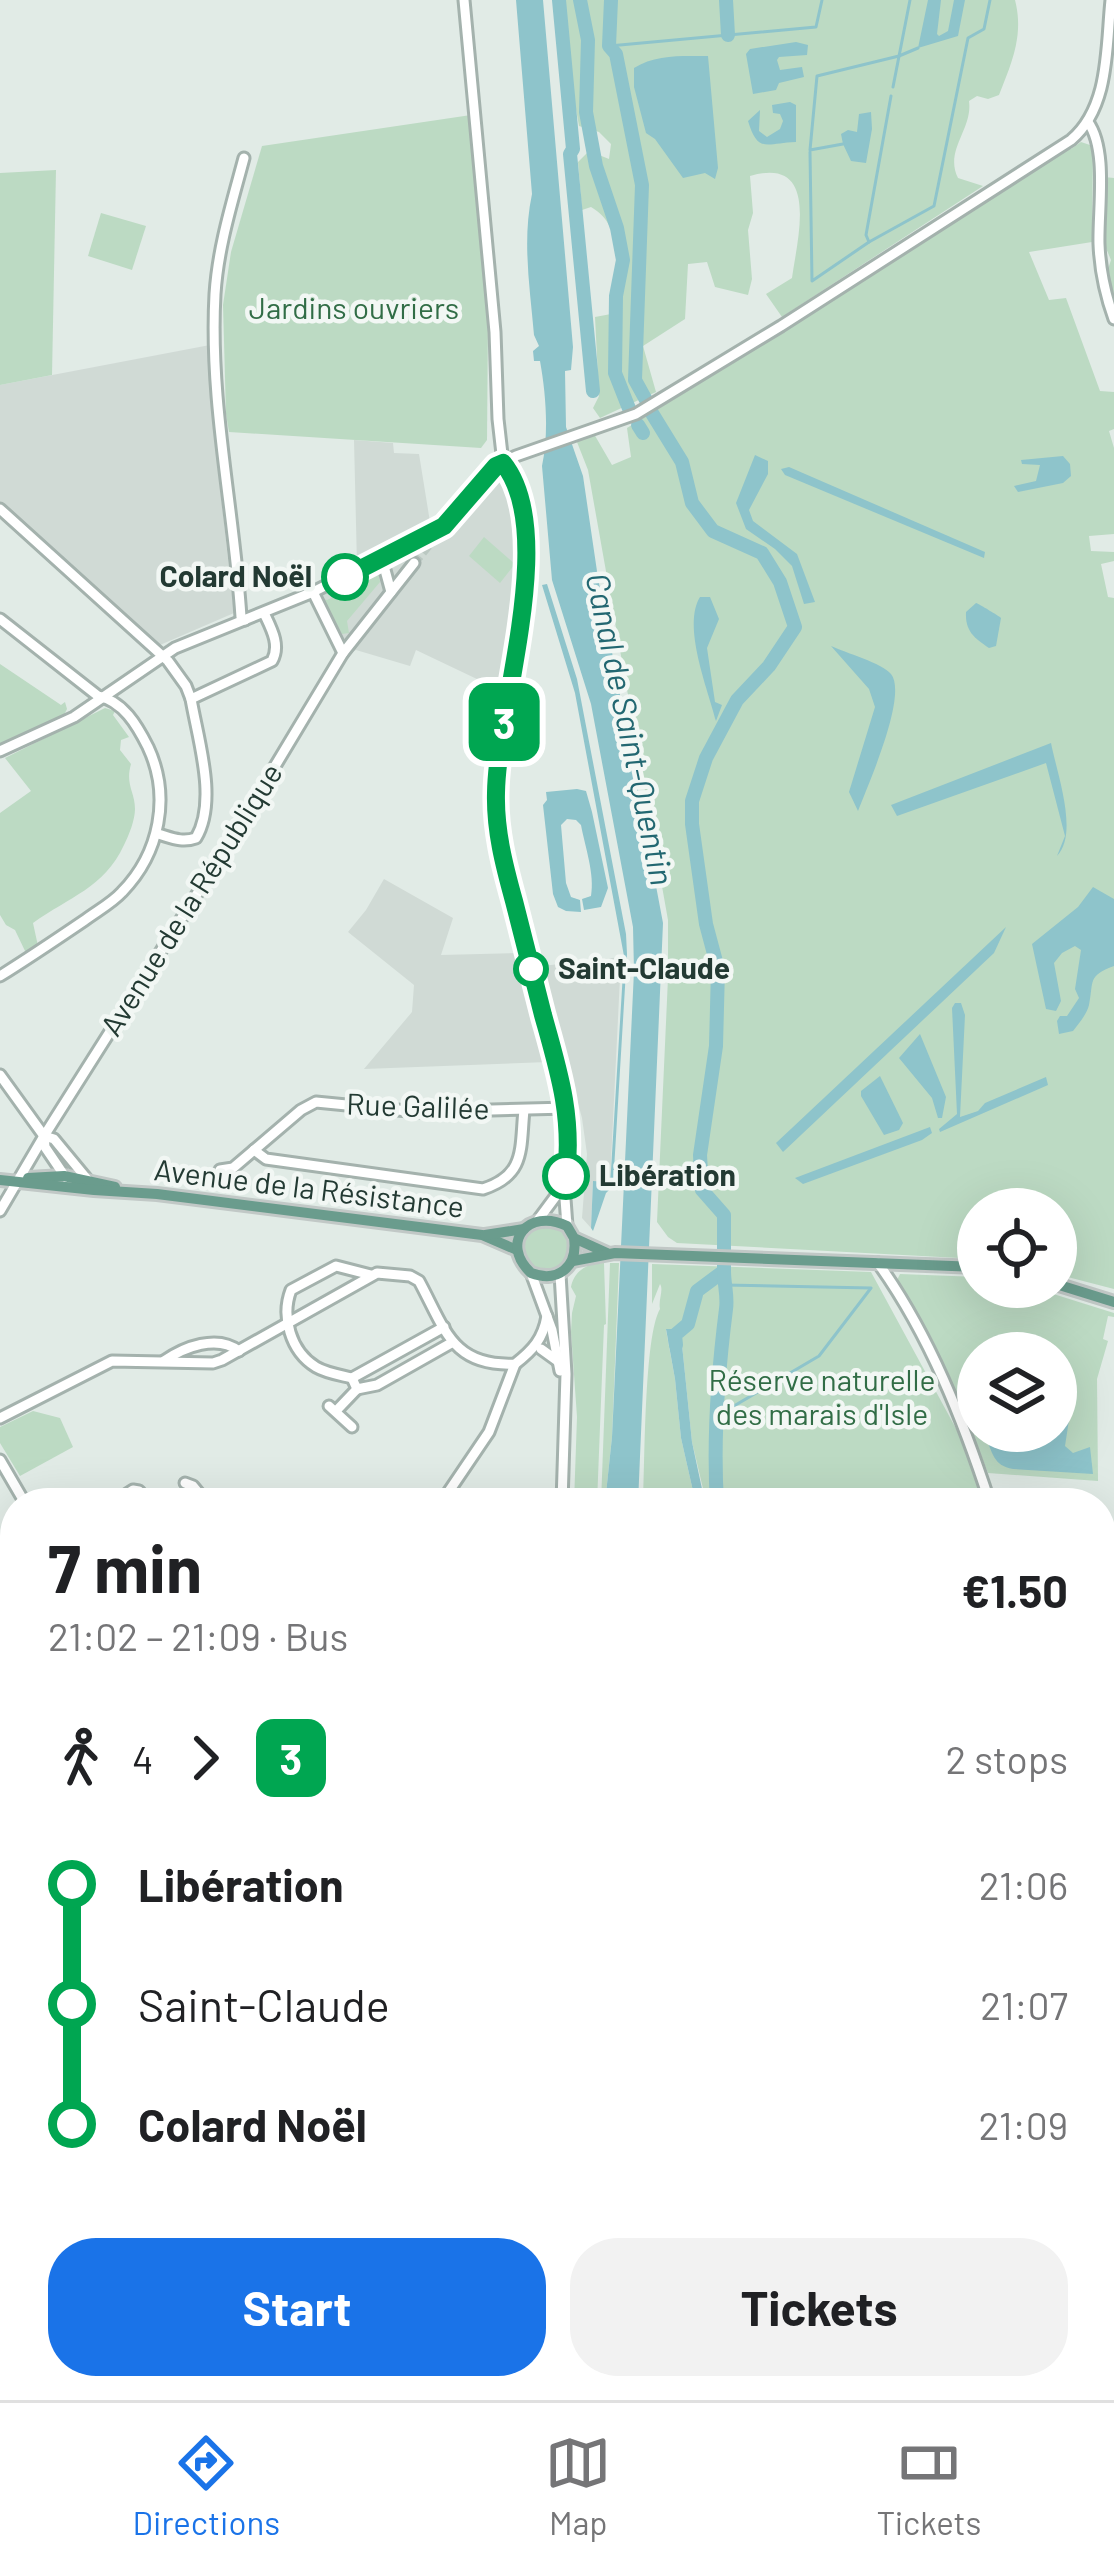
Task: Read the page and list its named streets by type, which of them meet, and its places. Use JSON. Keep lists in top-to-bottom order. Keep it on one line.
{"streets":{"main road":["Avenue de la Résistance"],"street":["Avenue de la République","Rue Galilée"]},"crossings":[["Avenue de la République","Avenue de la Résistance"]],"water":["Canal de Saint-Quentin"],"parks":["Jardins ouvriers","Réserve naturelle des marais d'Isle"],"places":["Colard Noël","Saint-Claude","Libération"],"lines":["bus line 3"],"page":{"on_map":"3","heading":["7 min","21:02 – 21:09 · Bus","€1.50"],"legs":["4","3","2 stops"],"list":[{"name":"Libération","value":"21:06"},{"name":"Saint-Claude","value":"21:07"},{"name":"Colard Noël","value":"21:09"}],"buttons":["Start","Tickets"],"tabs":["Directions","Map","Tickets"]}}
